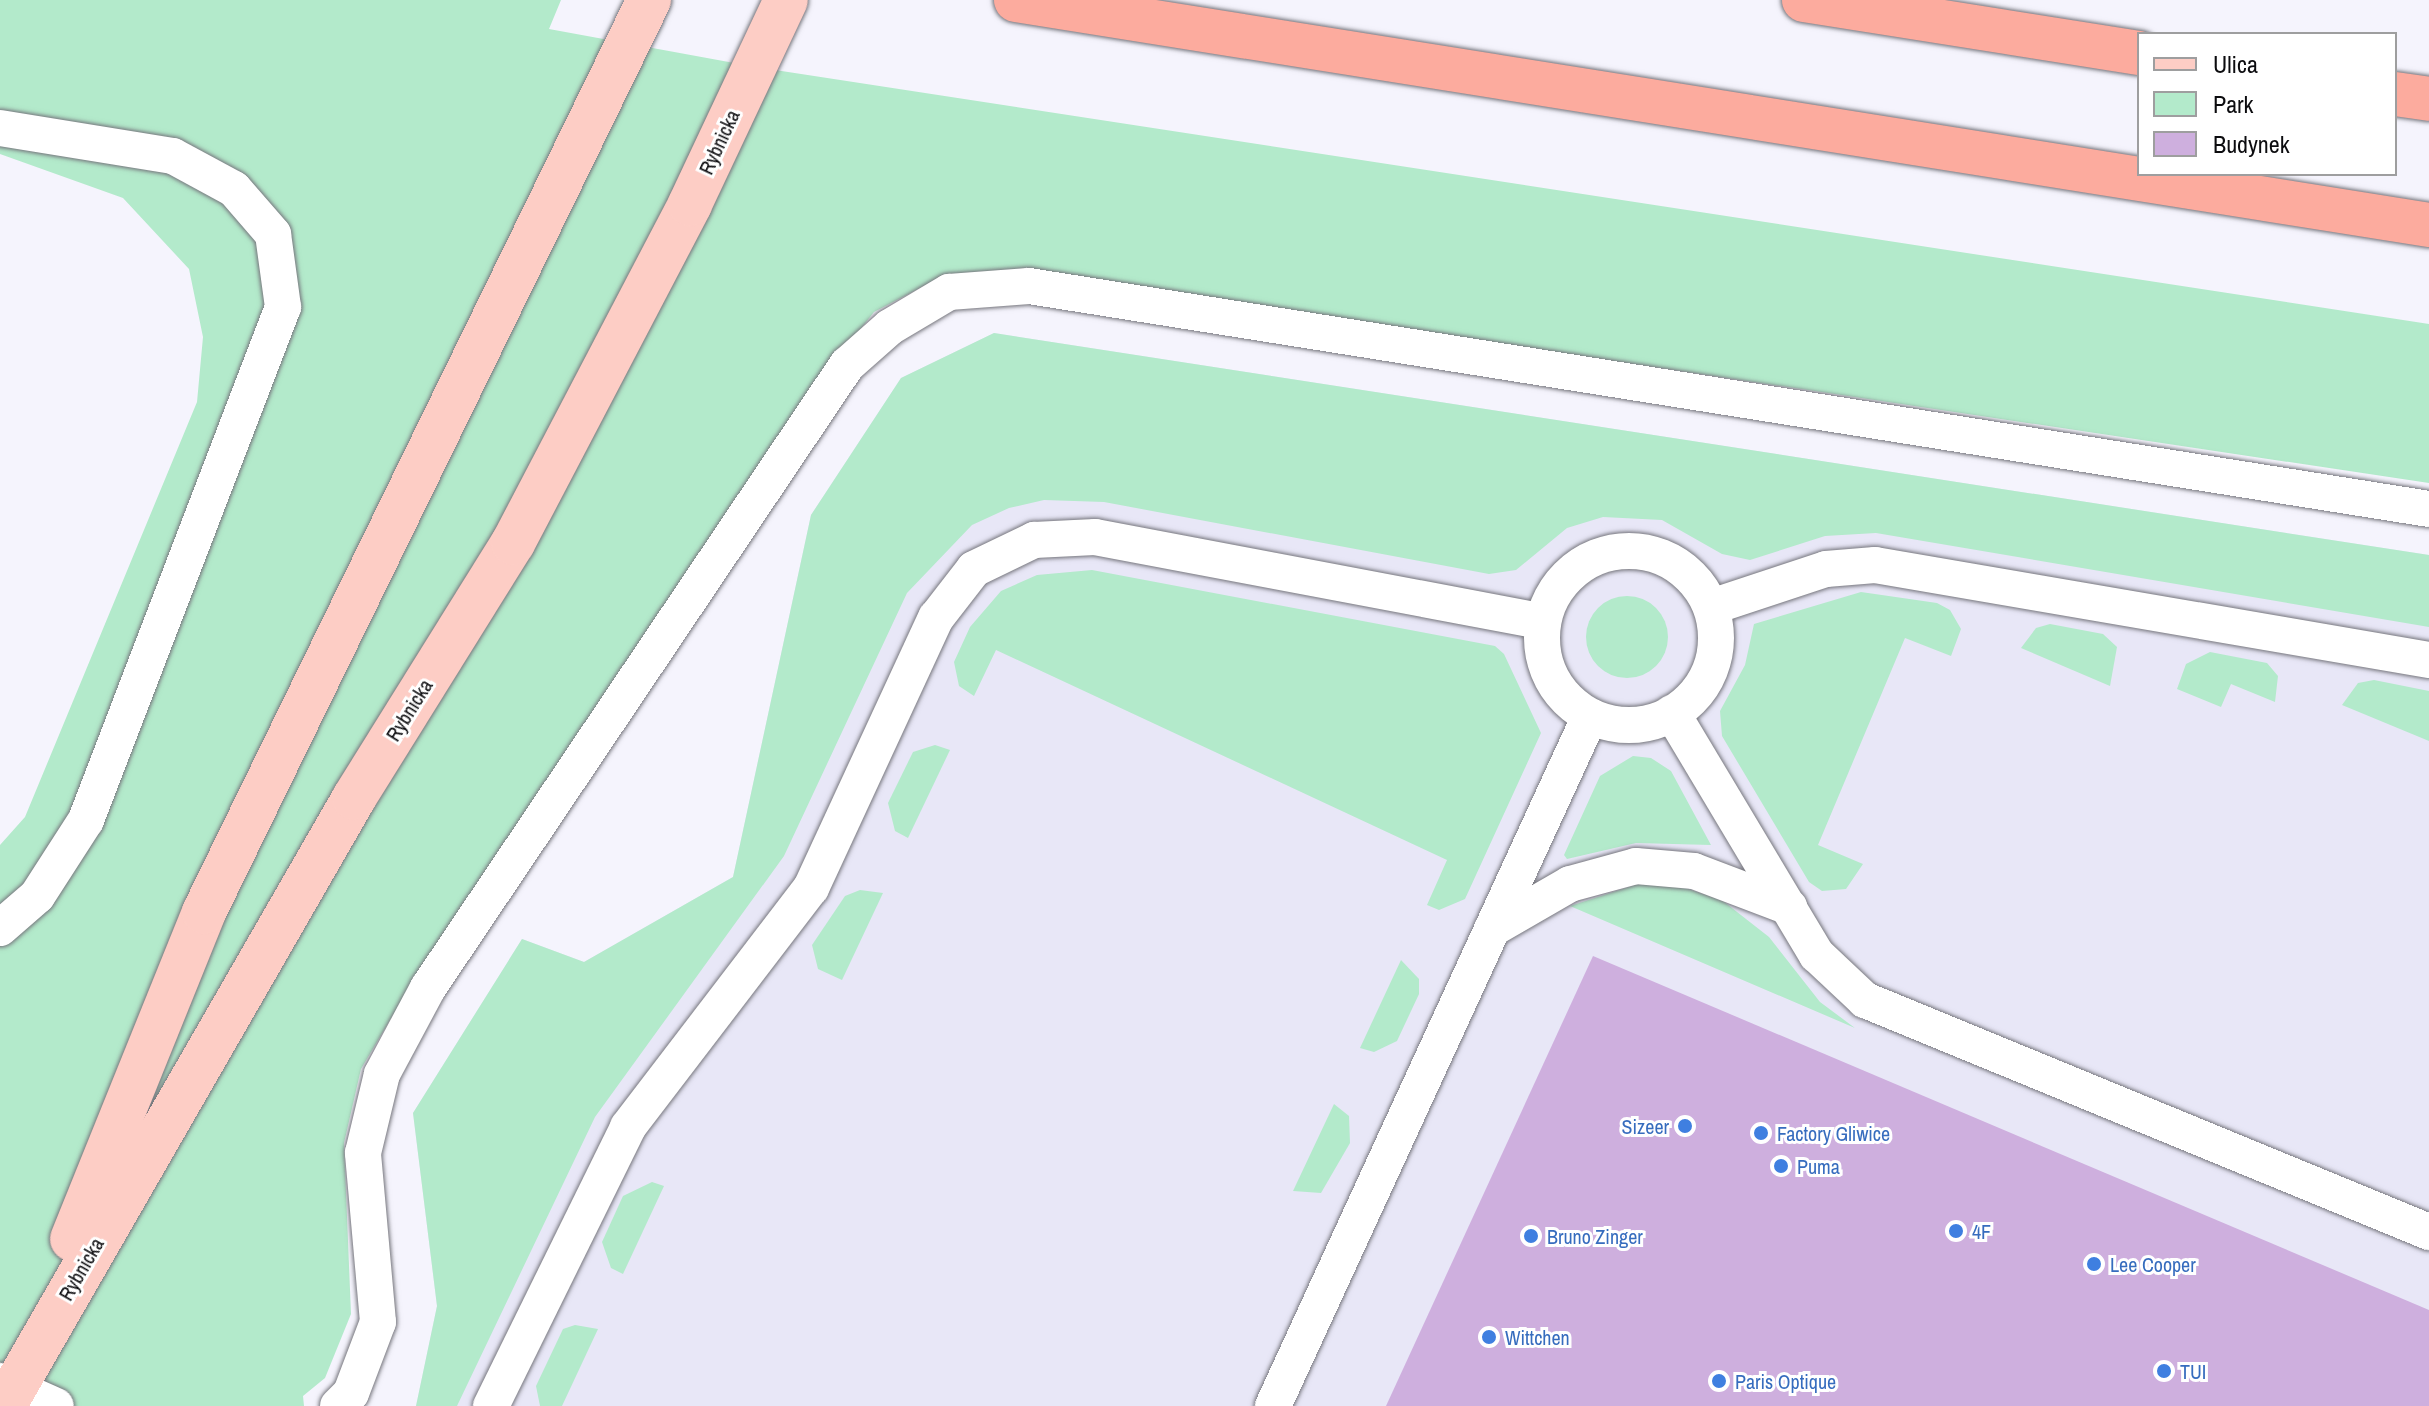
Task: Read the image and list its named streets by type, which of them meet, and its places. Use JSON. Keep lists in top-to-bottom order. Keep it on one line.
{"streets":{"main road":["Rybnicka"]},"places":["Sizeer","Factory Gliwice","Puma","4F","Bruno Zinger","Lee Cooper","Wittchen","TUI","Paris Optique"],"legend":["Ulica","Park","Budynek"]}
